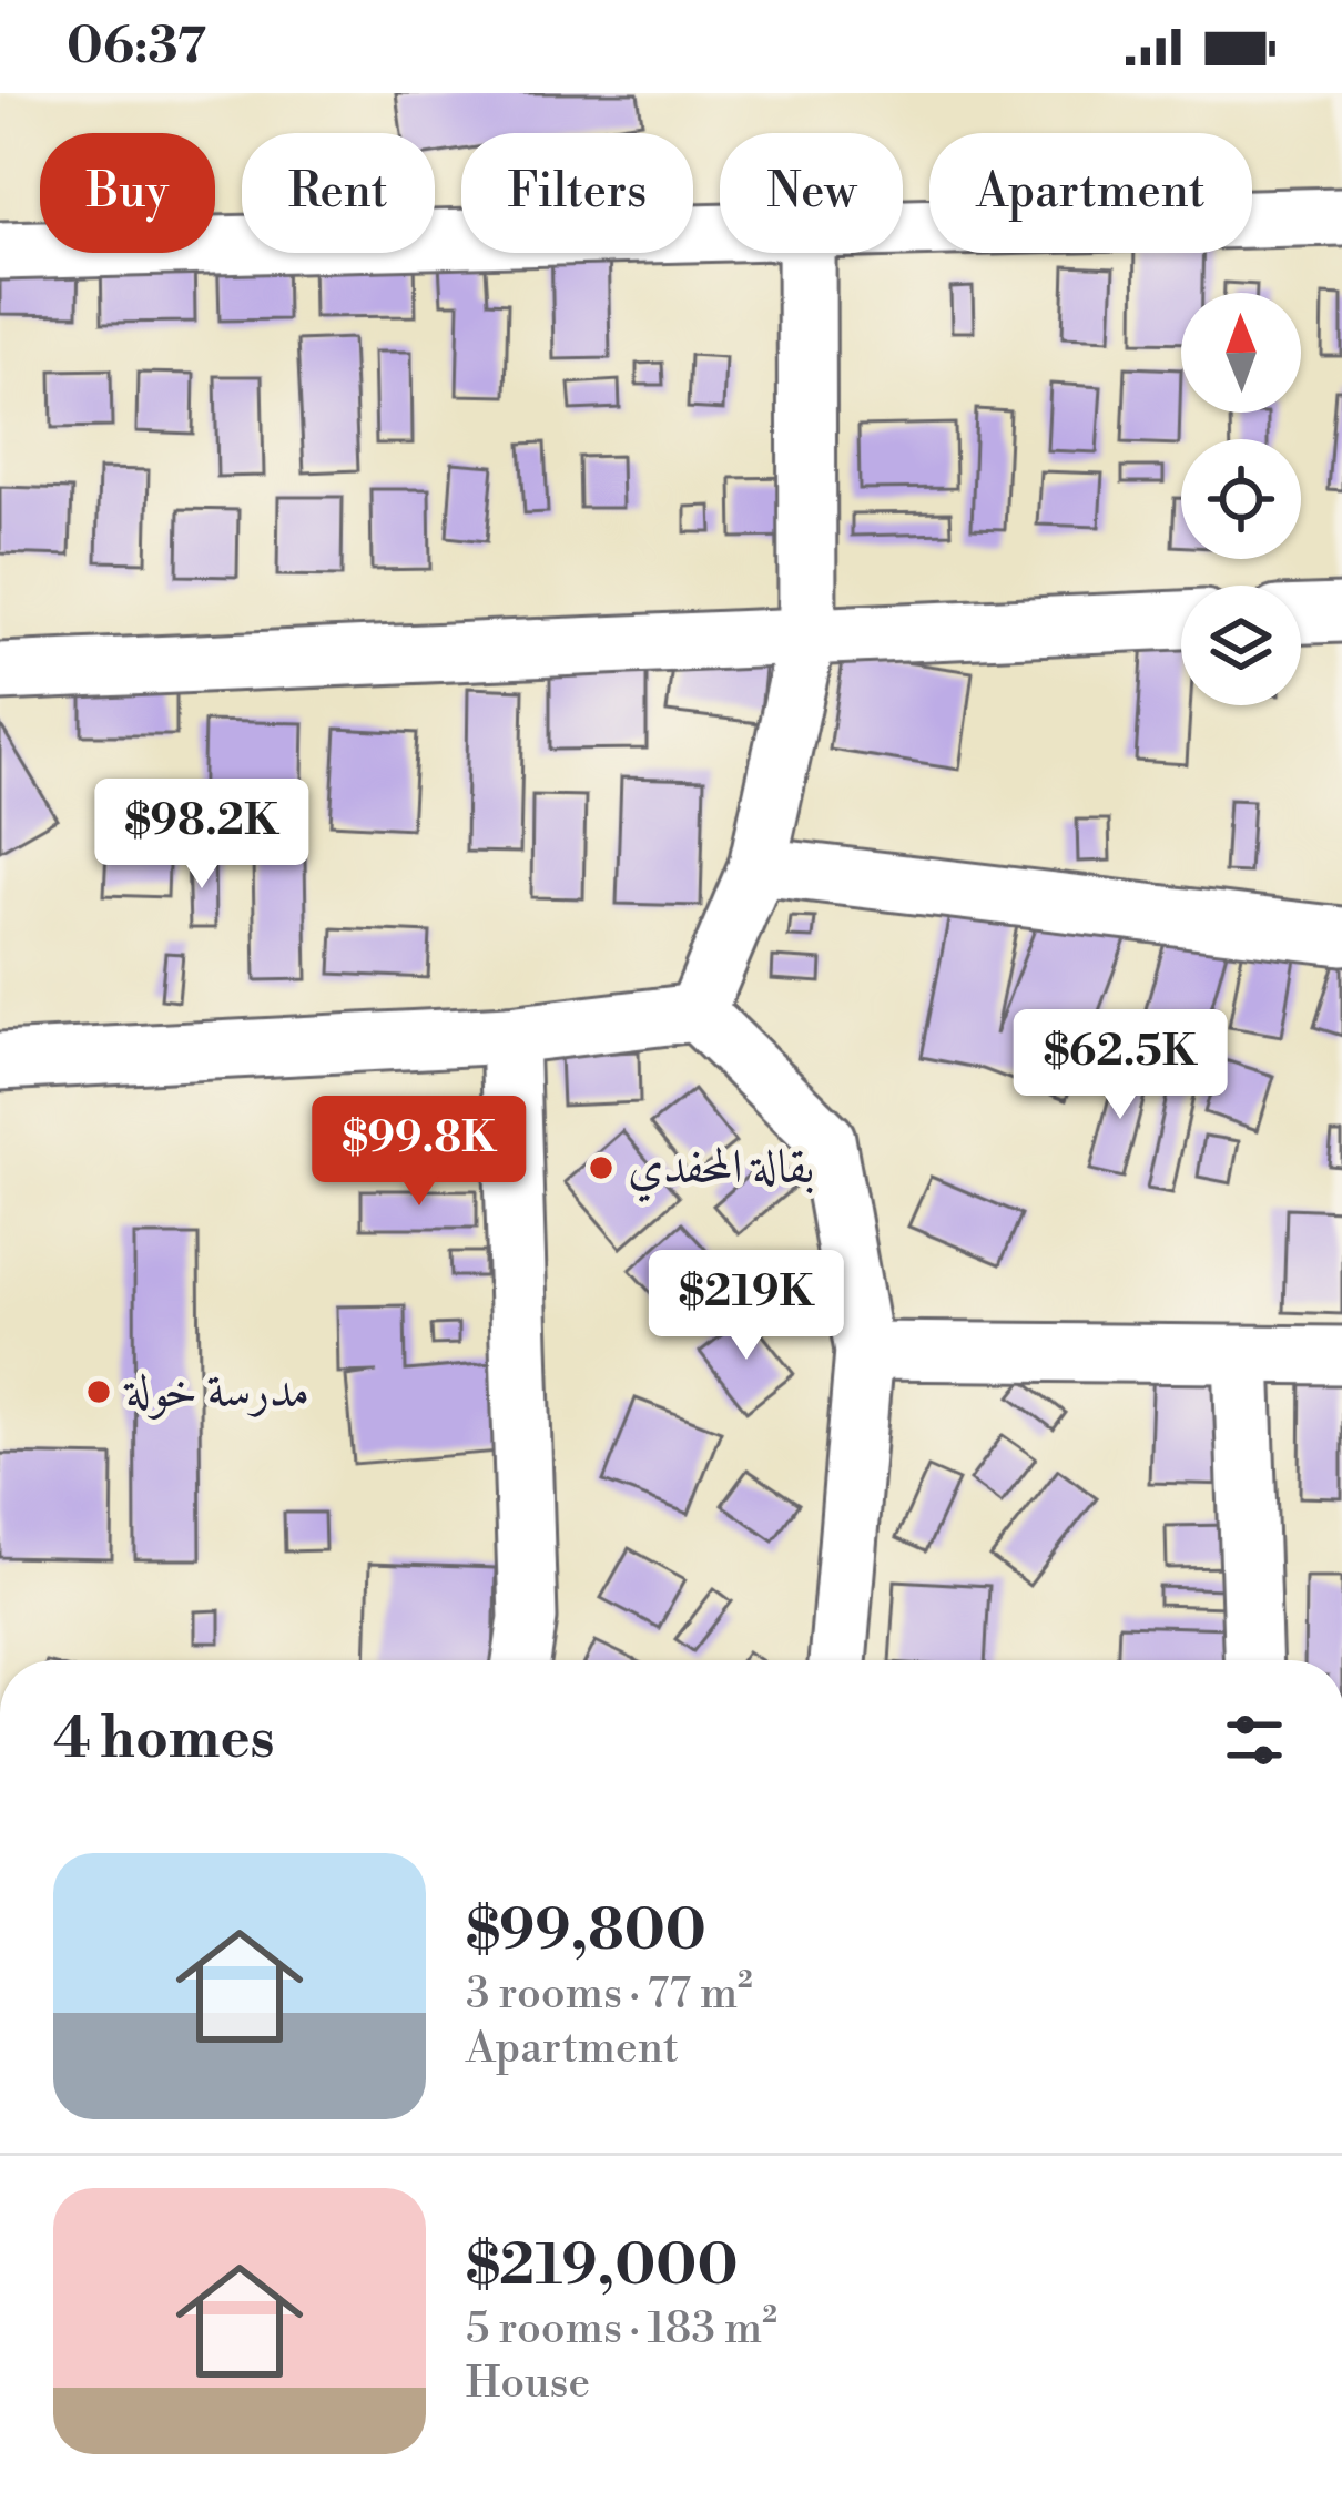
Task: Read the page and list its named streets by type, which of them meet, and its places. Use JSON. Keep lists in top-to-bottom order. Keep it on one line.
{"places":["بقالة المحفدي","مدرسة خولة"],"north":"top","page":{"status":"06:37","chip":["Buy","Rent","Filters","New","Apartment"],"price":["$98.2K","$62.5K","$99.8K","$219K"],"heading":"4 homes","list":[{"name":"$99,800","note":"3 rooms · 77 m² · Apartment"},{"name":"$219,000","note":"5 rooms · 183 m² · House"}]}}
